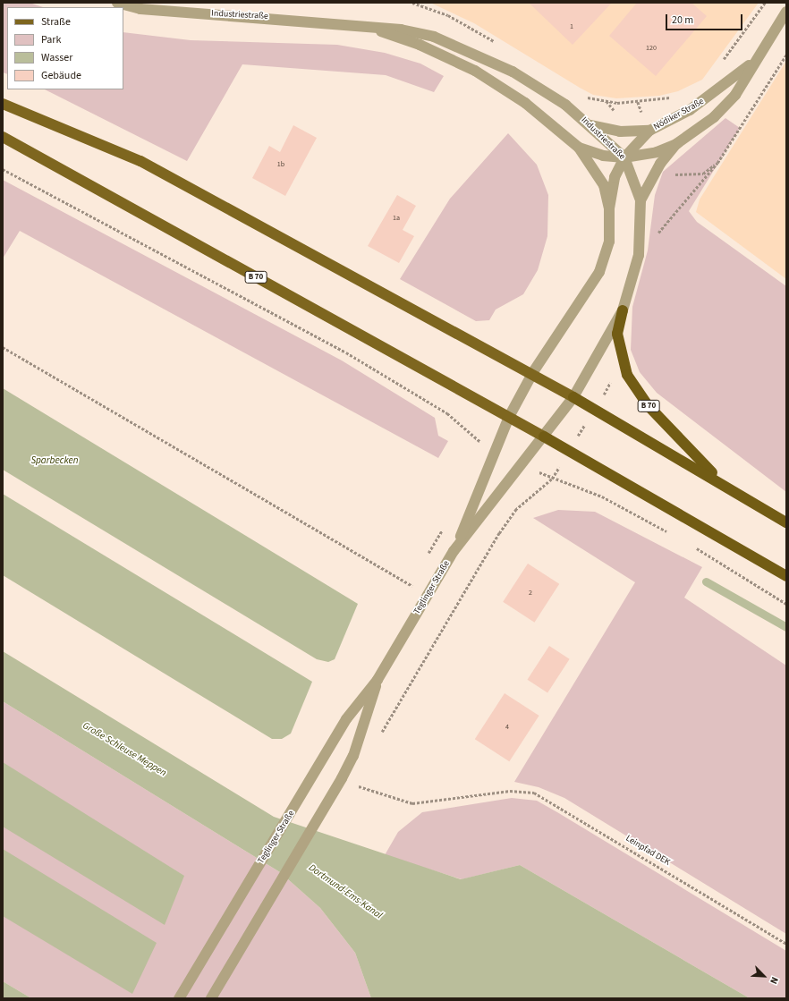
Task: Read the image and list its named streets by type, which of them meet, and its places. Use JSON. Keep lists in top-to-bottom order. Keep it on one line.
{"streets":{"highway":["B 70"],"street":["Industriestraße","Nödiker Straße","Teglinger Straße"],"path":["Leinpfad DEK"]},"crossings":[["Industriestraße","Nödiker Straße"],["Industriestraße","B 70"],["Industriestraße","Teglinger Straße"],["B 70","Teglinger Straße"]],"water":["Sparbecken","Große Schleuse Meppen","Dortmund-Ems-Kanal"],"house_numbers":["1","120","1b","1a","2","4"],"legend":["Straße","Park","Wasser","Gebäude"],"scale_bar":"20 m","north":"bottom right"}
